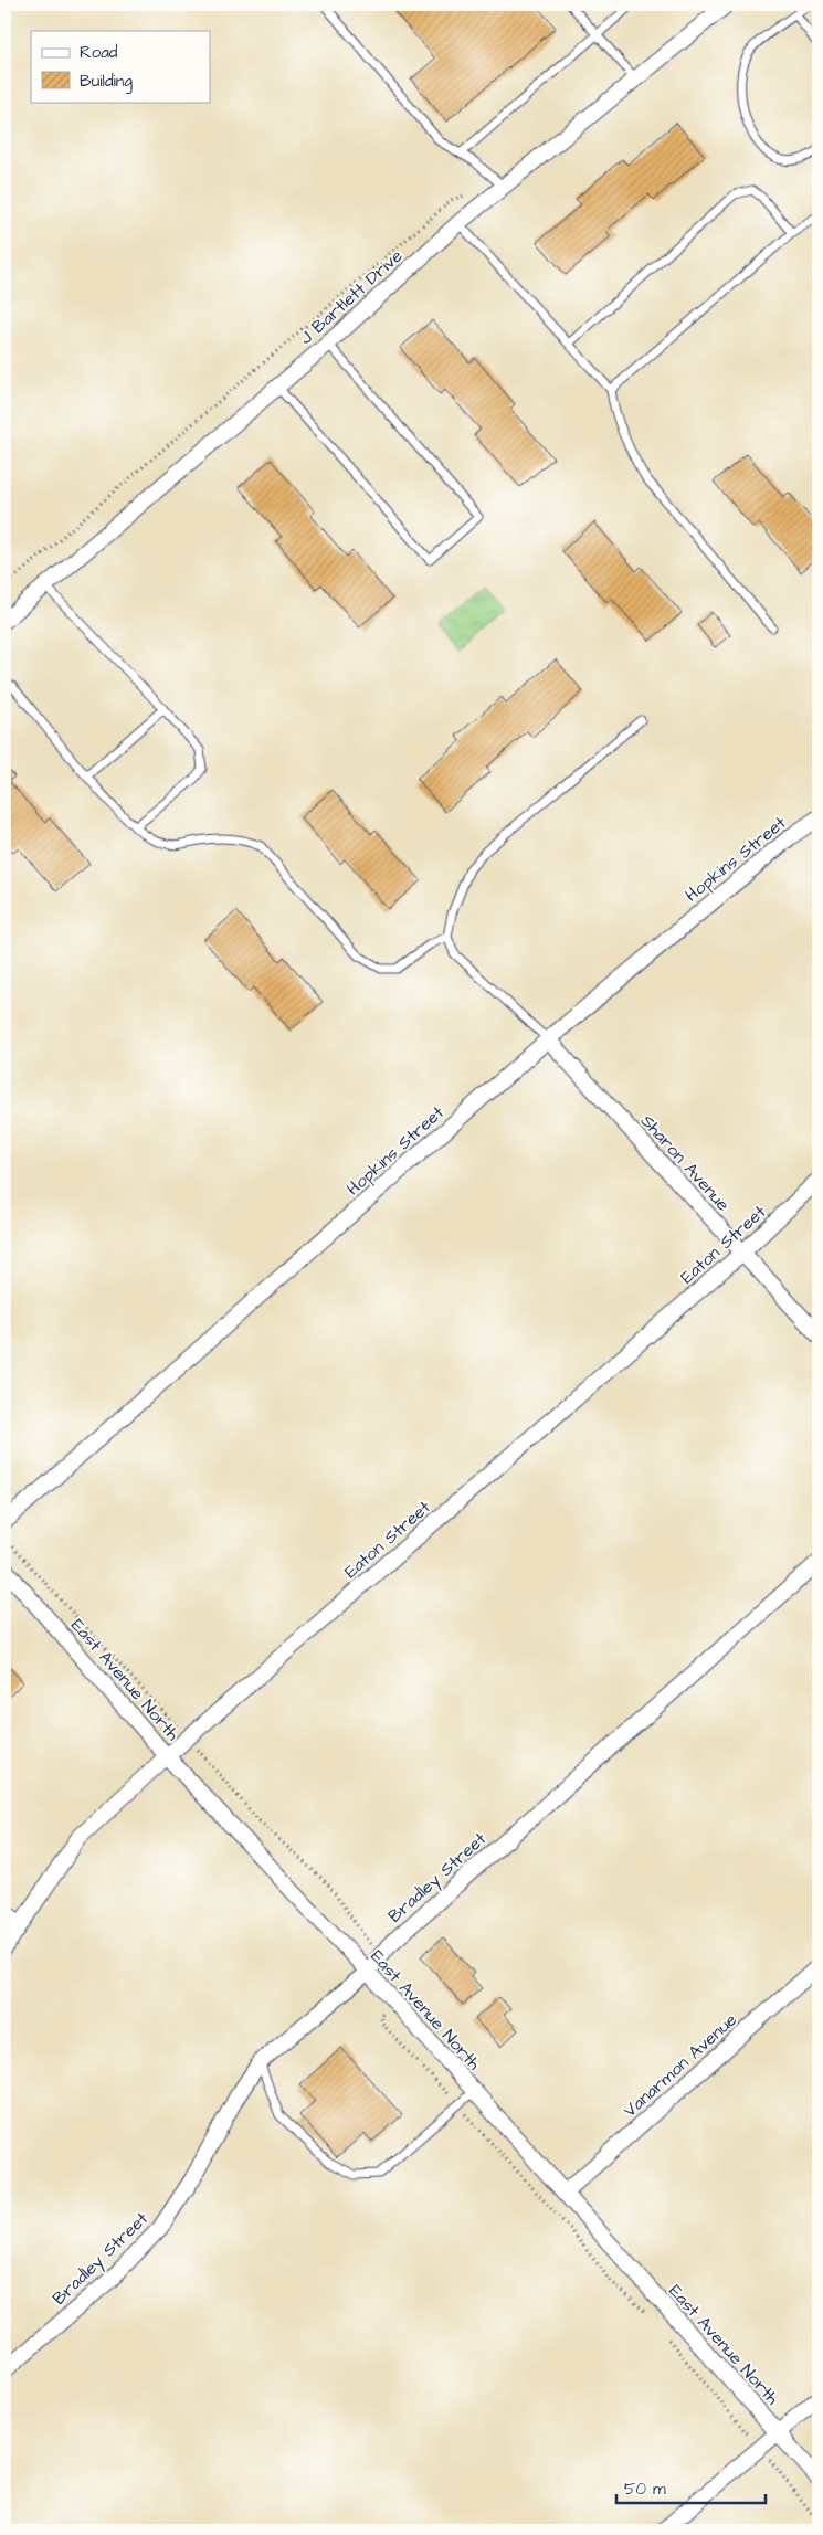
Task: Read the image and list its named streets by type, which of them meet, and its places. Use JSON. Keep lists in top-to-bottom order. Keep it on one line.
{"streets":{"street":["J Bartlett Drive","Hopkins Street","Sharon Avenue","Eaton Street","East Avenue North","Bradley Street","Vanarmon Avenue"]},"crossings":[["Hopkins Street","Sharon Avenue"],["Sharon Avenue","Eaton Street"],["Eaton Street","East Avenue North"],["East Avenue North","Bradley Street"],["East Avenue North","Vanarmon Avenue"]],"legend":["Road","Building"],"scale_bar":"50 m"}
